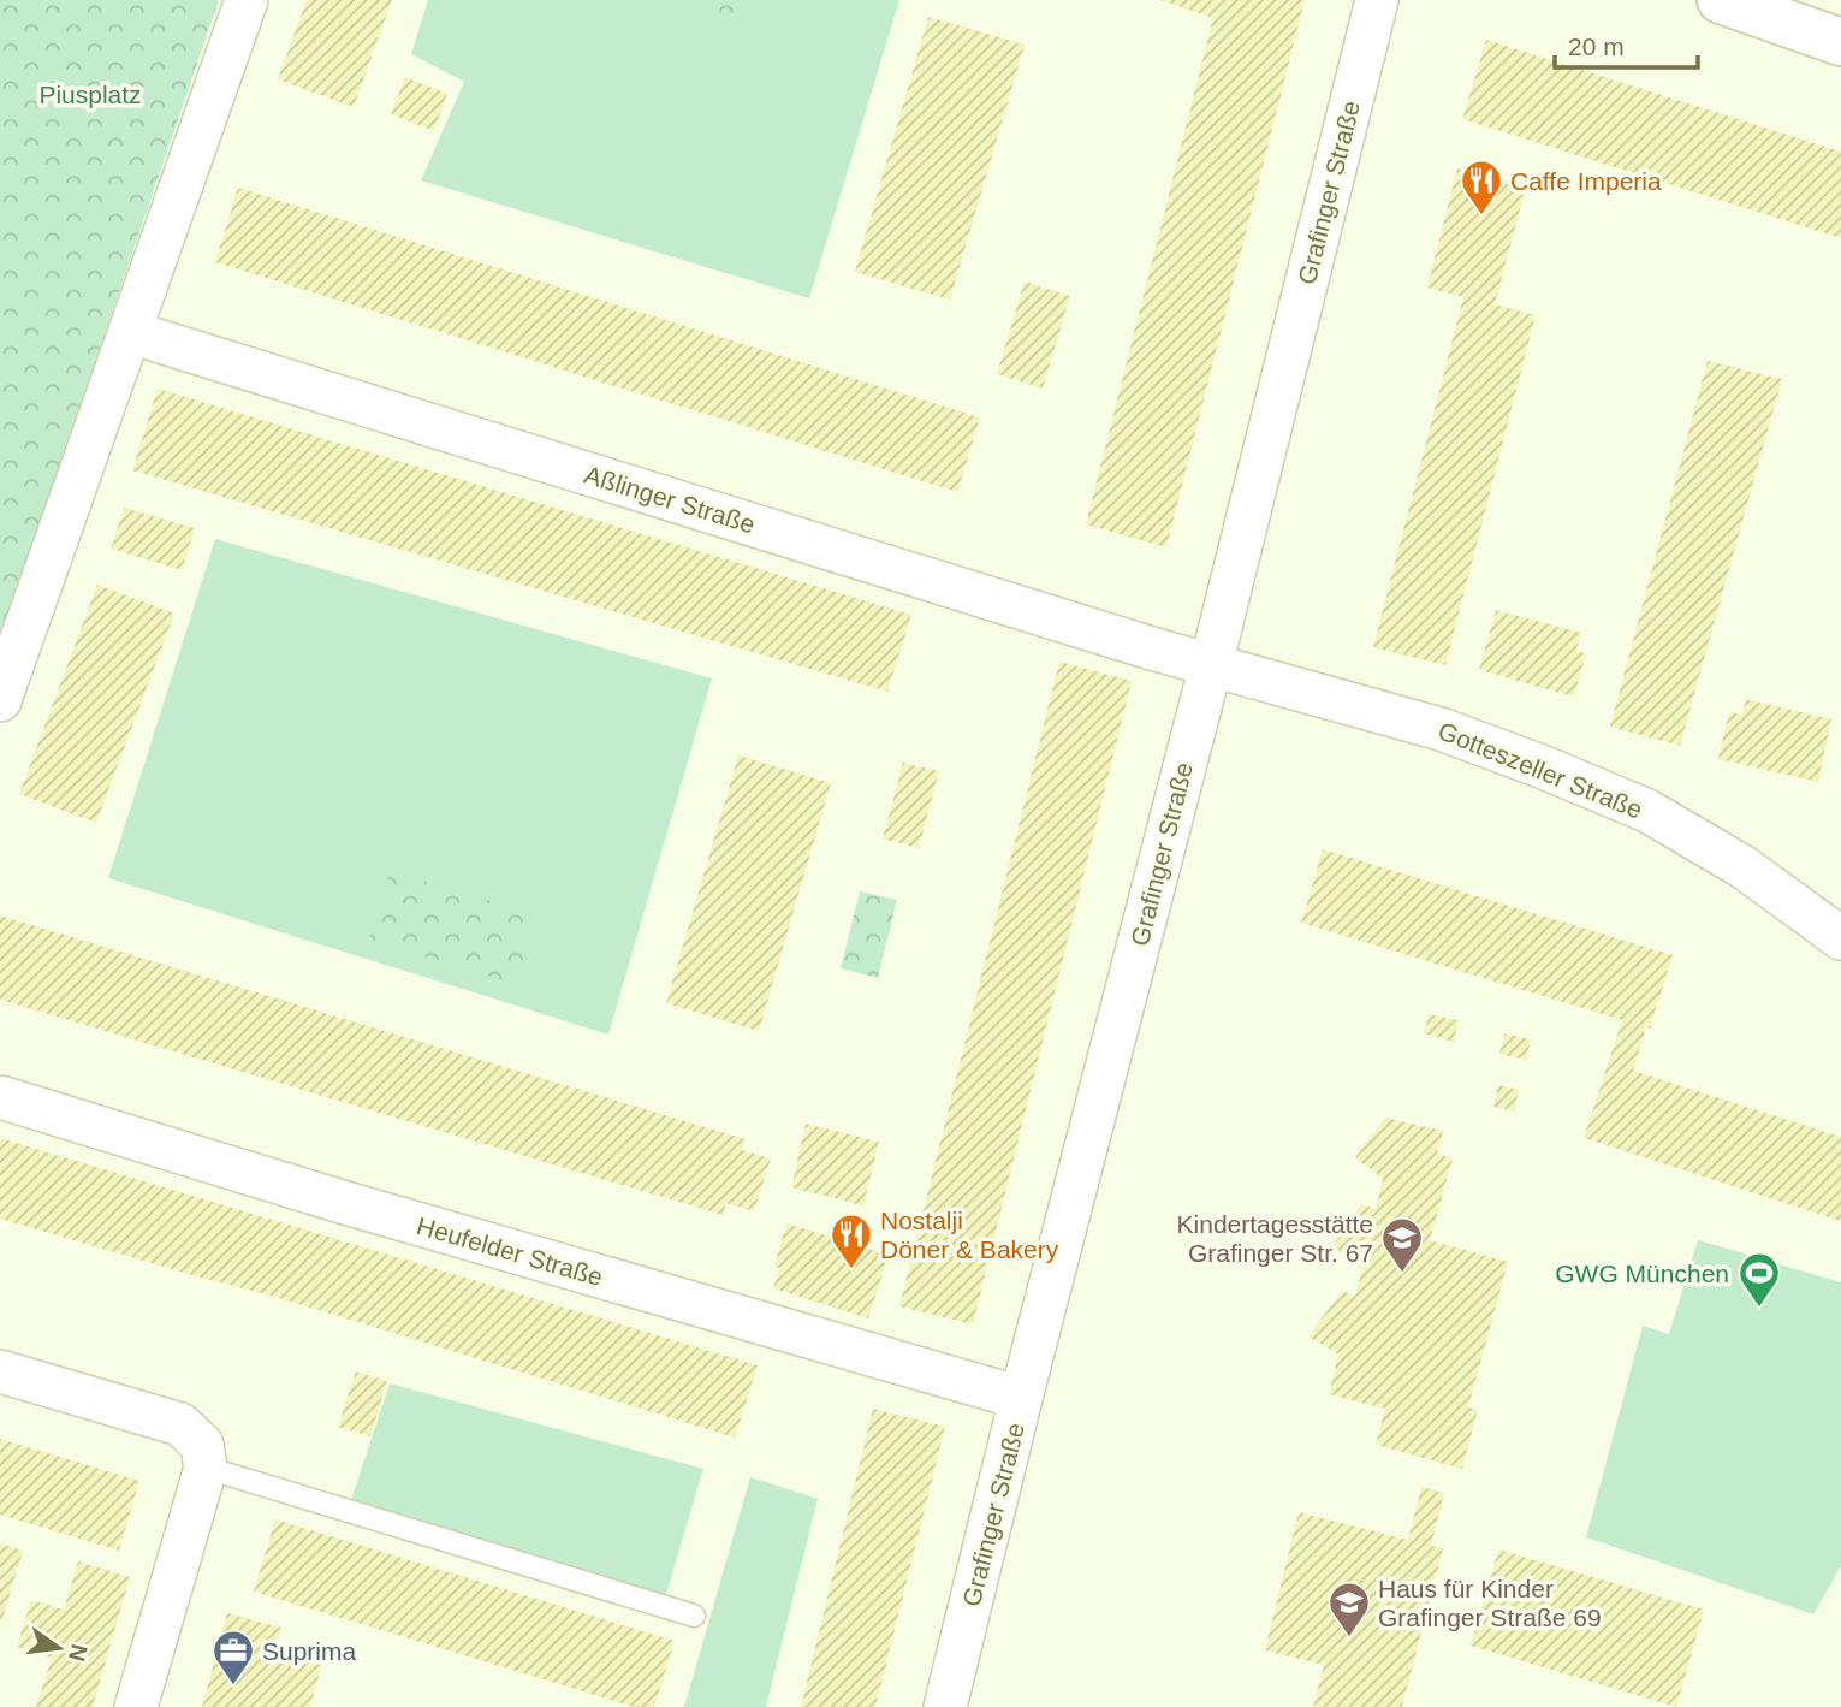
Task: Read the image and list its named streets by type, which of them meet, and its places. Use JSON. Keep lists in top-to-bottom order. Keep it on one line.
{"streets":{"street":["Grafinger Straße","Aßlinger Straße","Gotteszeller Straße","Heufelder Straße"]},"crossings":[["Grafinger Straße","Aßlinger Straße"],["Grafinger Straße","Gotteszeller Straße"],["Grafinger Straße","Heufelder Straße"],["Aßlinger Straße","Gotteszeller Straße"]],"parks":["Piusplatz"],"places":{"restaurant":["Caffe Imperia","Nostalji Döner & Bakery"],"school or university":["Kindertagesstätte Grafinger Str. 67","Haus für Kinder Grafinger Straße 69"],"sports":["GWG München"],"office":["Suprima"]},"scale_bar":"20 m","north":"right"}
